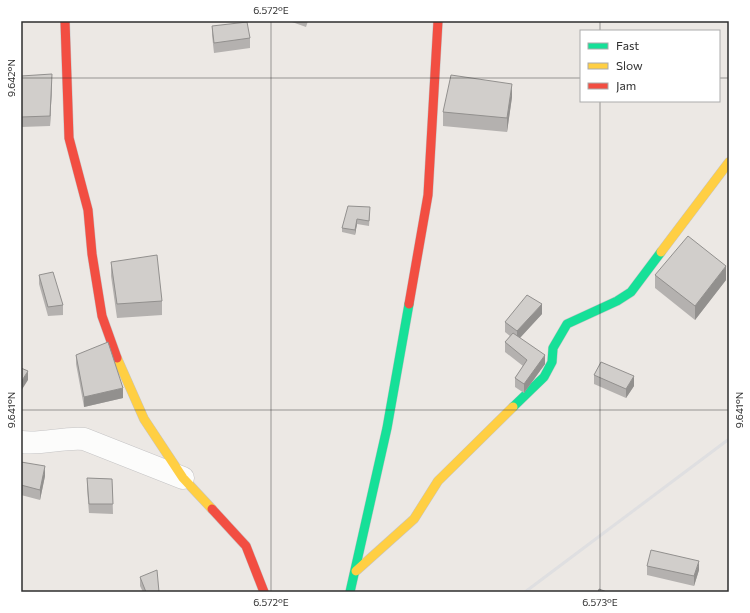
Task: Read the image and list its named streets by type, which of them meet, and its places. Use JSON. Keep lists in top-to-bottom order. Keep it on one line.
{"legend":["Fast","Slow","Jam"],"coordinates":["6.572°E","9.642°N","9.641°N","6.573°E"]}
